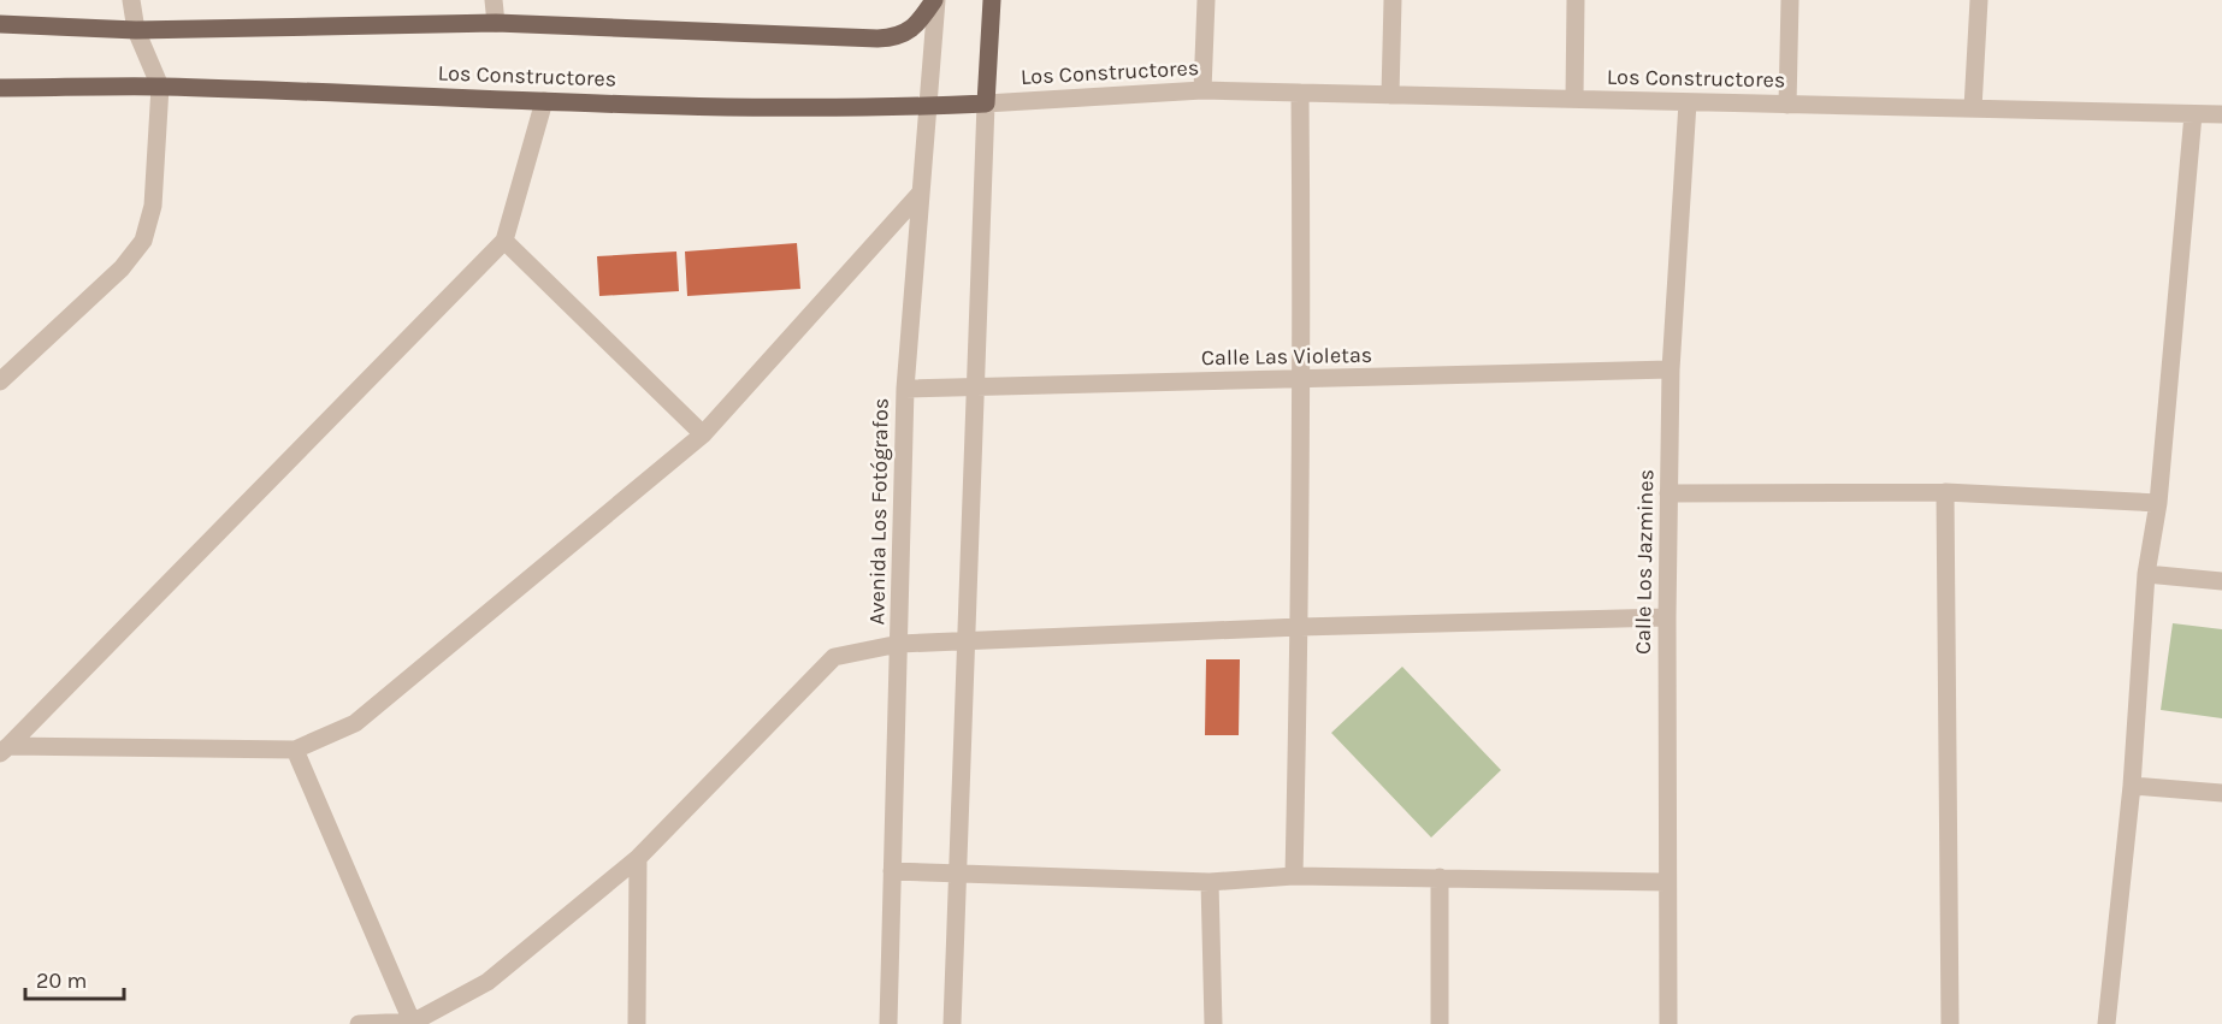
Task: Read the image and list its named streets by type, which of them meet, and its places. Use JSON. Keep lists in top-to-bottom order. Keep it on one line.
{"streets":{"main road":["Los Constructores"],"street":["Calle Las Violetas","Avenida Los Fotógrafos","Calle Los Jazmines"]},"crossings":[["Los Constructores","Avenida Los Fotógrafos"],["Los Constructores","Calle Los Jazmines"],["Calle Las Violetas","Avenida Los Fotógrafos"],["Calle Las Violetas","Calle Los Jazmines"]],"scale_bar":"20 m"}
